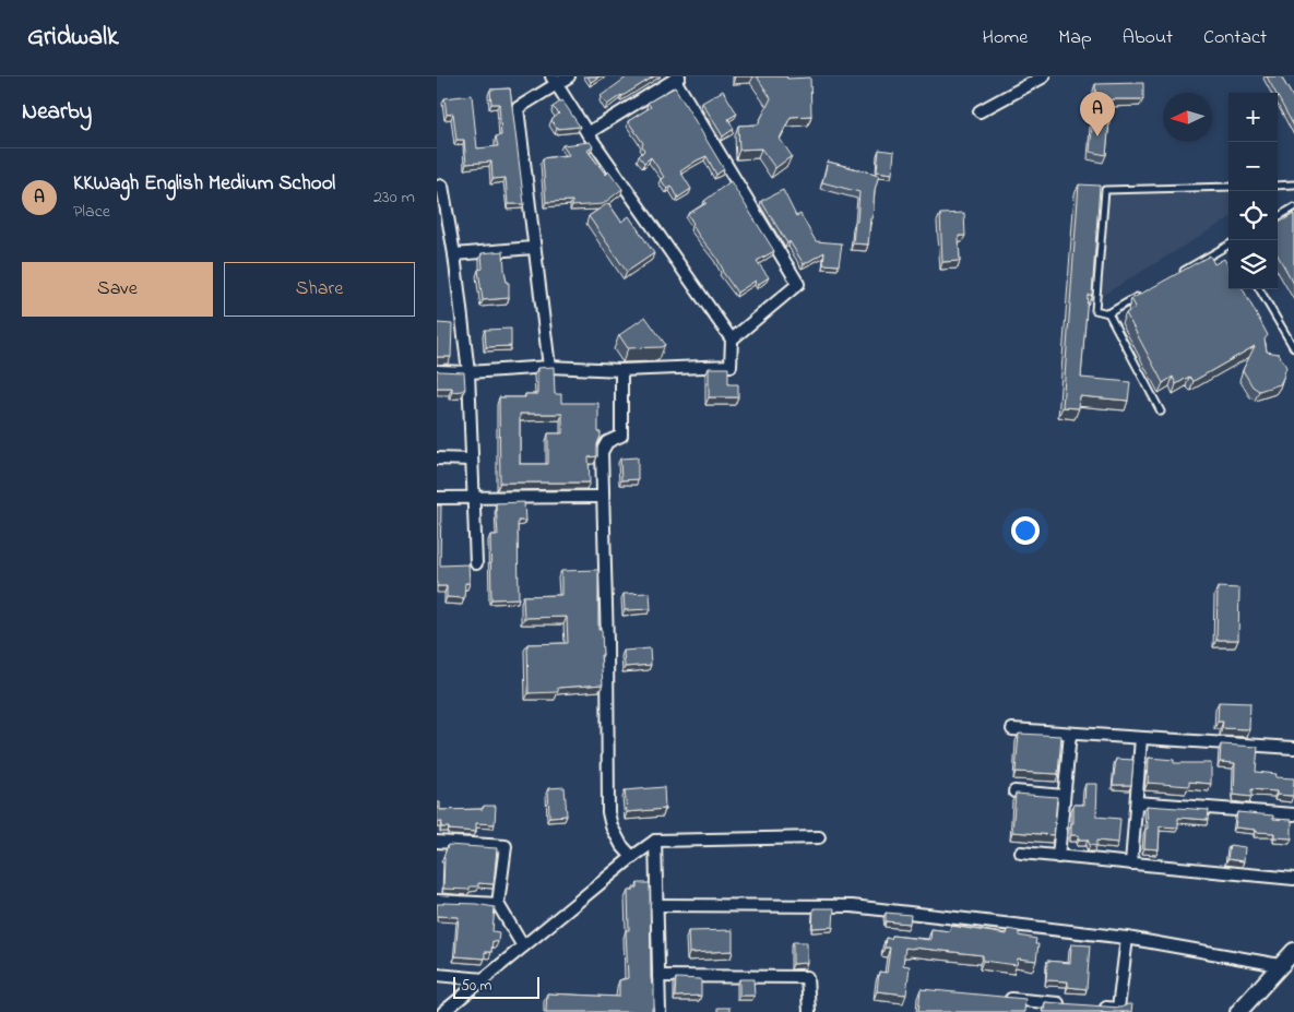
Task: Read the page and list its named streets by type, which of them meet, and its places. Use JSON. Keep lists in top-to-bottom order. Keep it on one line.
{"scale_bar":"50 m","north":"left","page":{"header":"Gridwalk","nav":["Home","Map","About","Contact"],"heading":"Nearby","pins":"A","map_buttons":["+","−"],"list":[{"mark":"A","name":"KKWagh English Medium School","note":"Place","value":"230 m"}],"buttons":["Save","Share"],"scale":"50 m"}}
